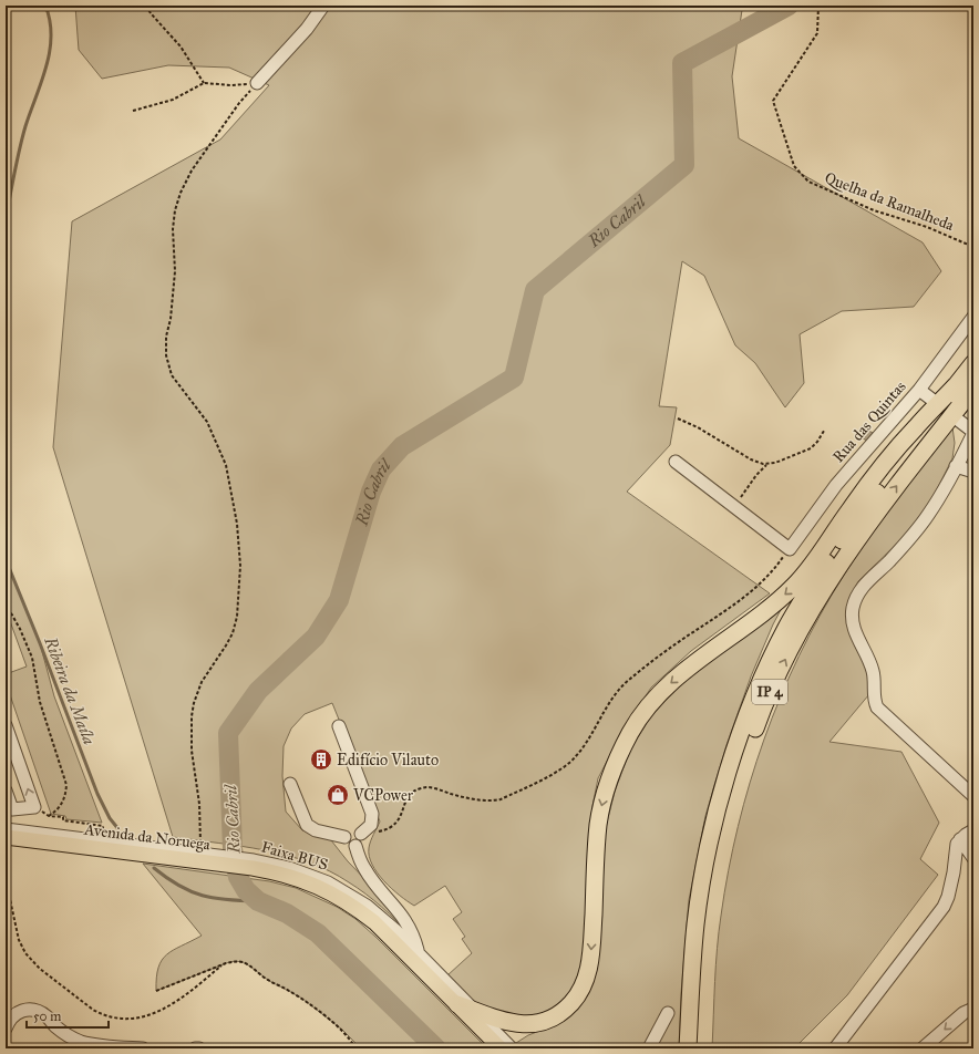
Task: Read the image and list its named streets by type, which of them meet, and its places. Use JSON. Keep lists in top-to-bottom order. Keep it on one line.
{"streets":{"highway":["IP 4"],"main road":["Avenida da Noruega"],"street":["Rua das Quintas"],"path":["Quelha da Ramalheda"]},"water":["Rio Cabril","Ribeira da Maíla"],"places":{"building":["Edifício Vilauto"],"shop":["VCPower"]},"scale_bar":"50 m"}
